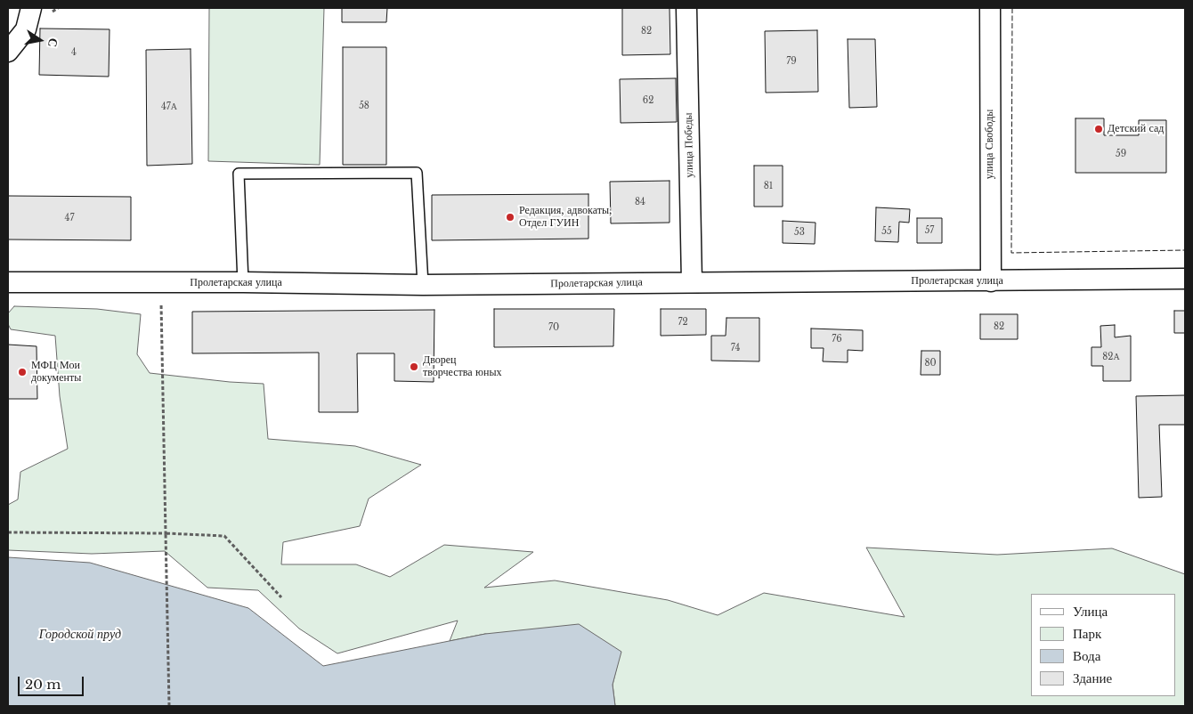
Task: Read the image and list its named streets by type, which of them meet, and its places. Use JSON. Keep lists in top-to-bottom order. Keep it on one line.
{"streets":{"street":["улица Свободы","улица Победы","Пролетарская улица"]},"crossings":[["улица Свободы","Пролетарская улица"],["улица Победы","Пролетарская улица"]],"water":["Городской пруд"],"places":["Детский сад","Редакция, адвокаты, Отдел ГУИН","Дворец творчества юных","МФЦ Мои документы"],"house_numbers":["82","4","79","62","58","47А","59","81","84","47","57","55","53","72","82","70","76","74","82А","80"],"legend":["Улица","Парк","Вода","Здание"],"scale_bar":"20 m","north":"right"}
